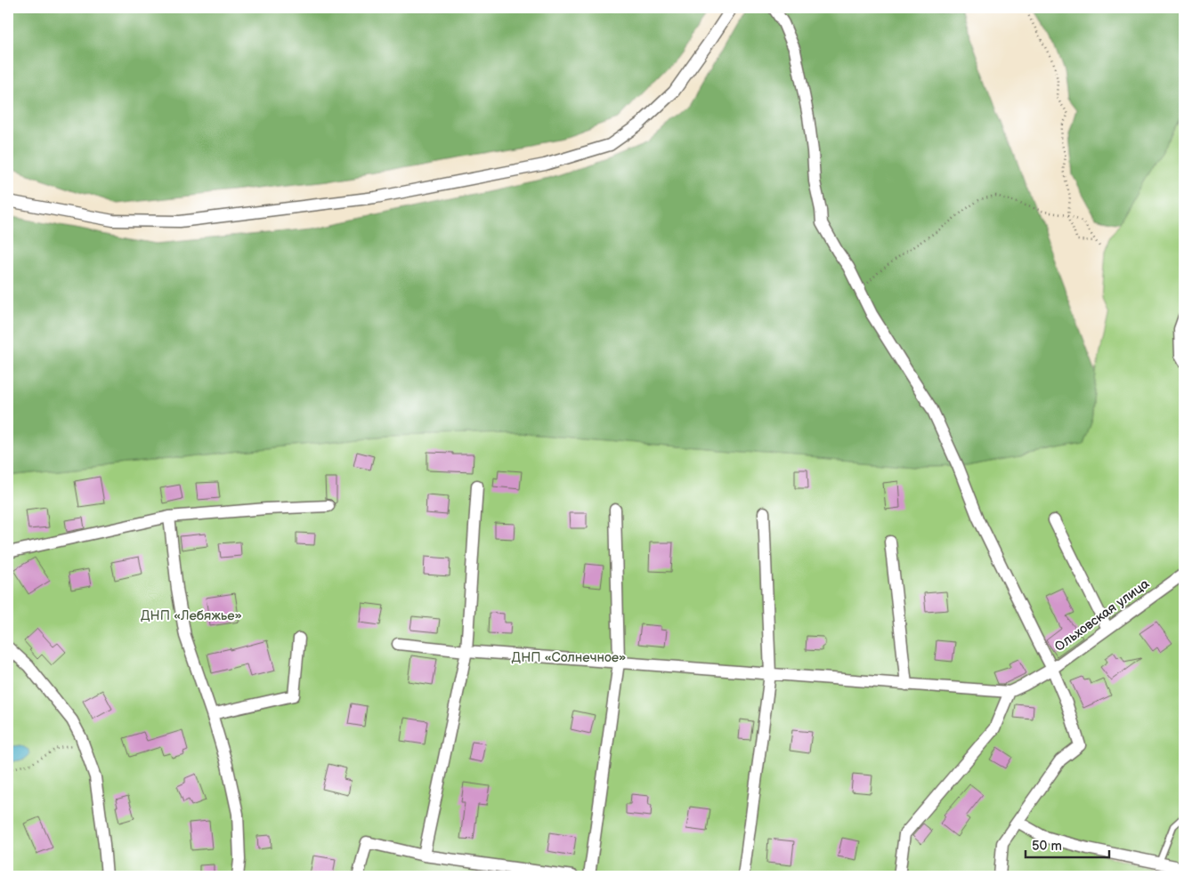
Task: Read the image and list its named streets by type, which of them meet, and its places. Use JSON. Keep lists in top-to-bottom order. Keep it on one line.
{"streets":{"street":["Ольховская улица"]},"parks":["ДНП «Лебяжье»","ДНП «Солнечное»"],"scale_bar":"50 m"}
